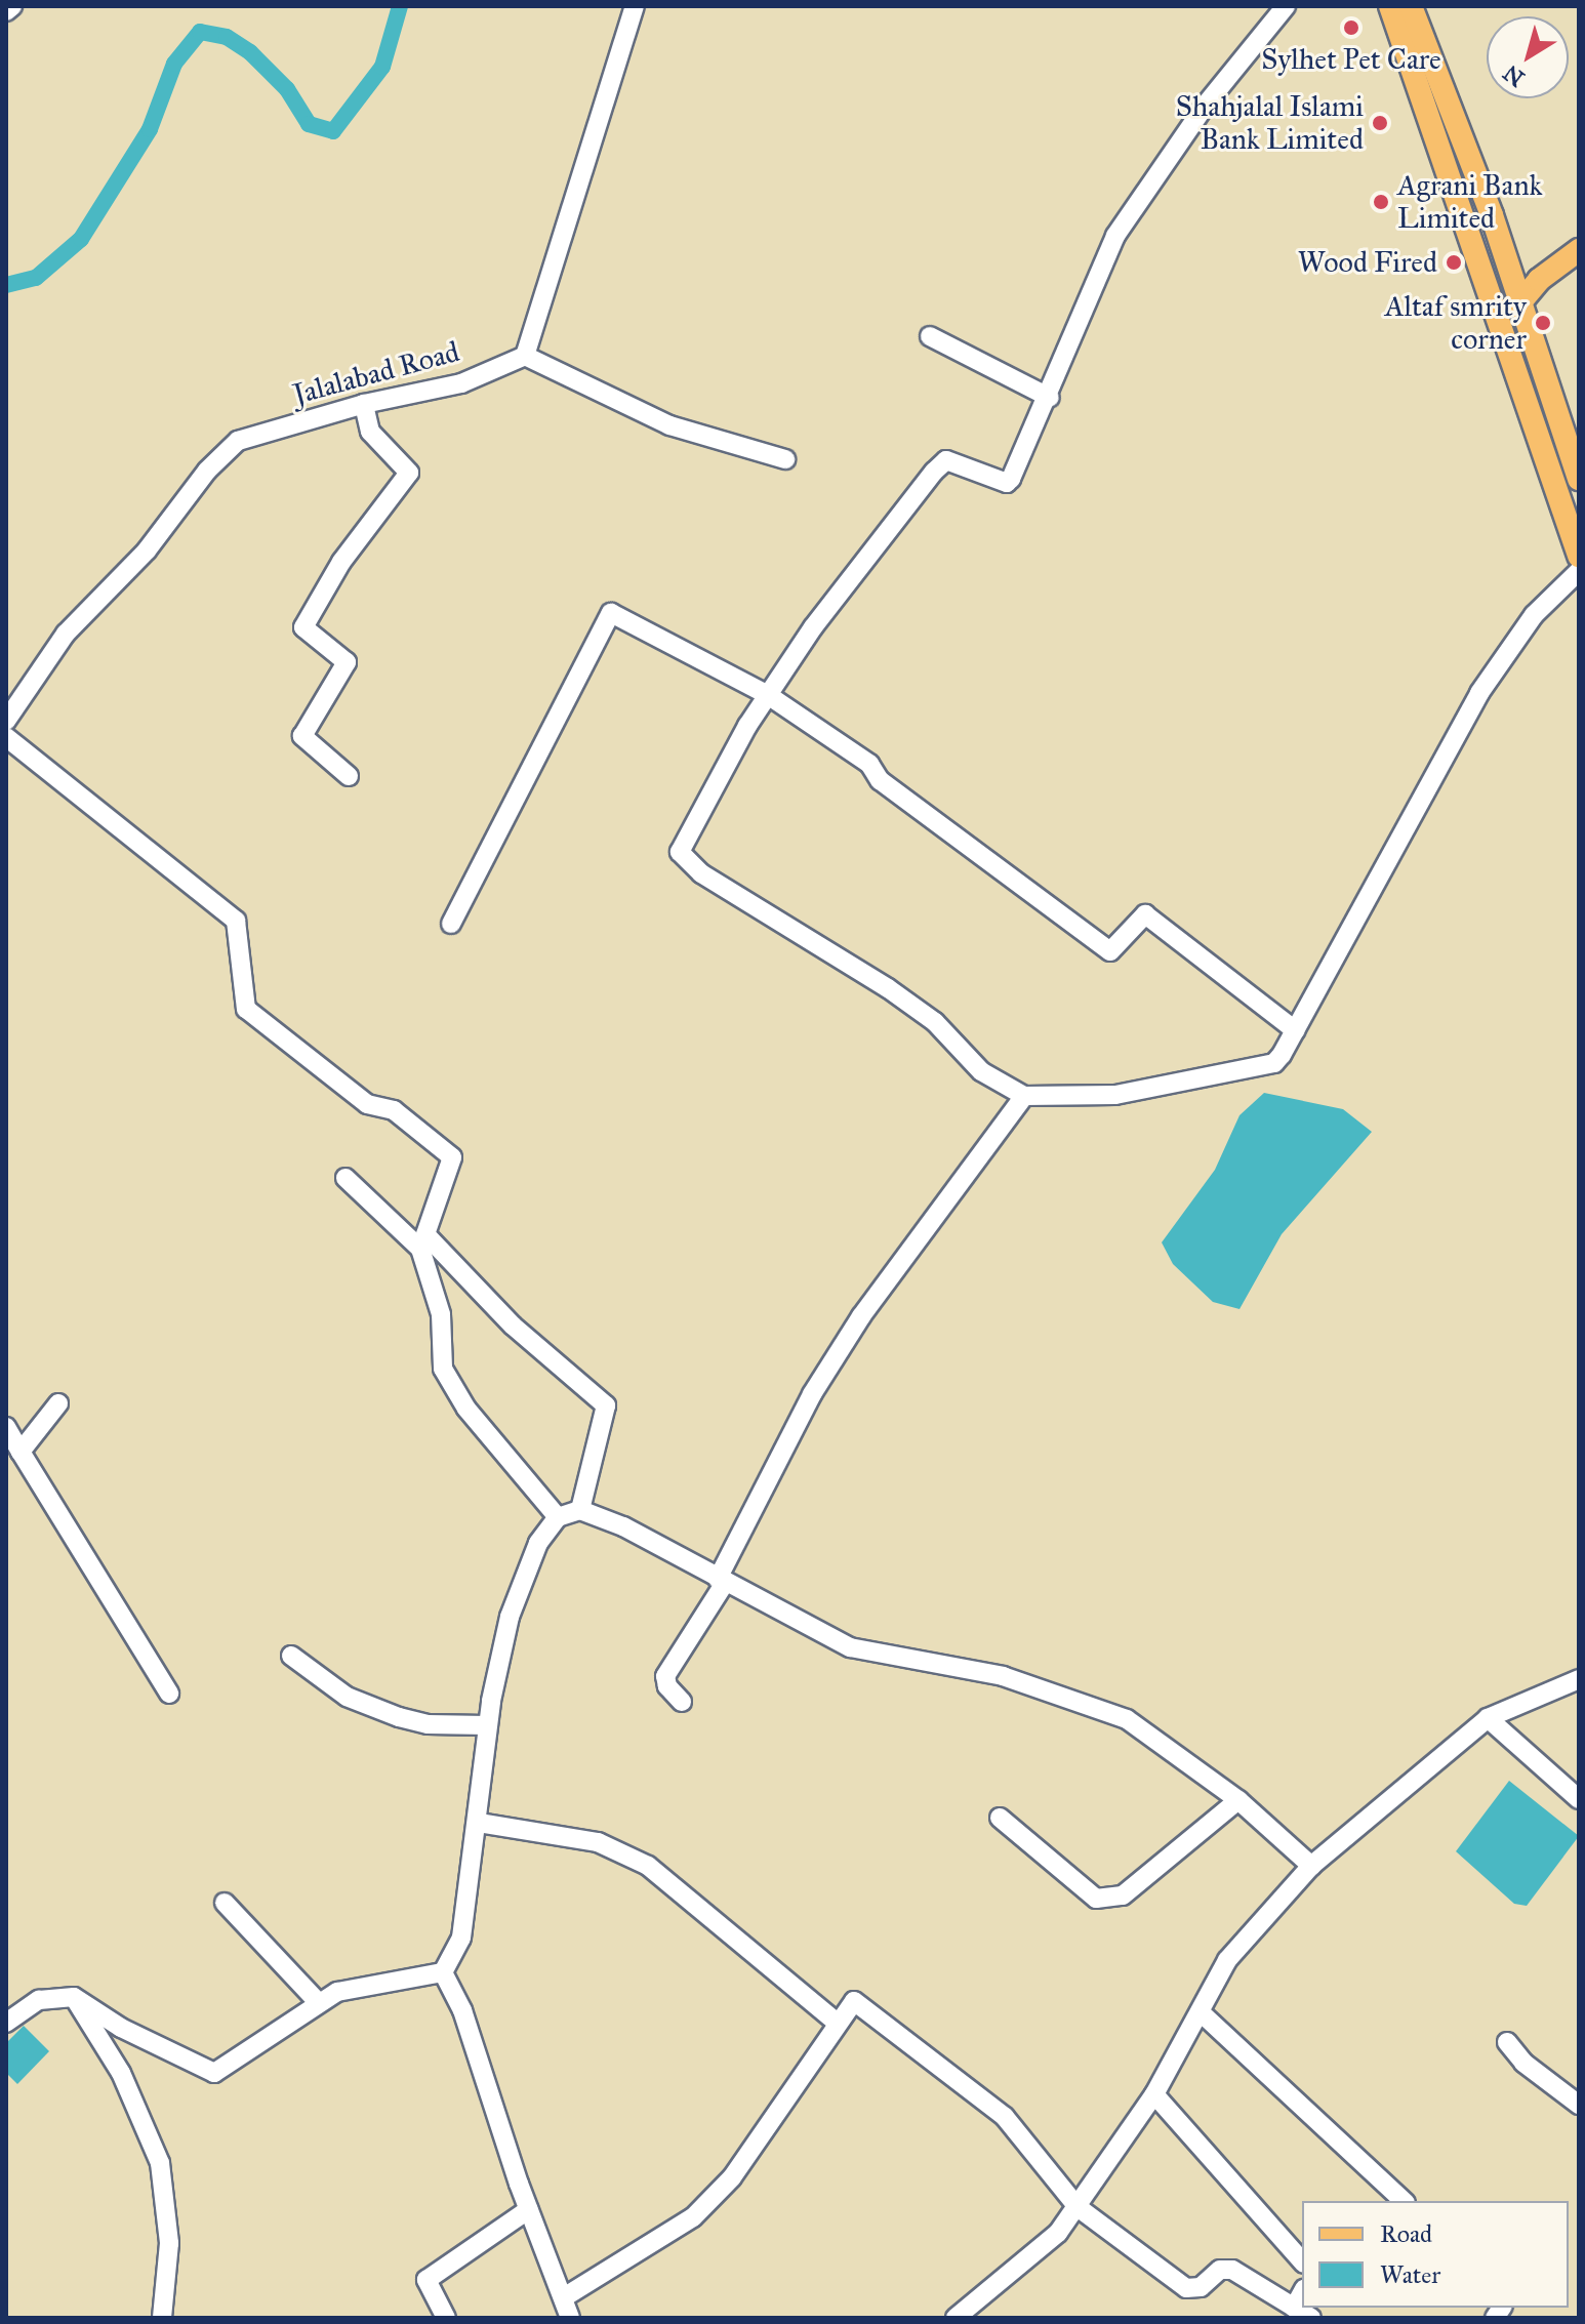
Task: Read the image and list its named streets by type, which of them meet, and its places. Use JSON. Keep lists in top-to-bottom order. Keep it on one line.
{"streets":{"street":["Jalalabad Road"]},"places":["Sylhet Pet Care","Shahjalal Islami Bank Limited","Agrani Bank Limited","Wood Fired","Altaf smrity corner"],"legend":["Road","Water"],"north":"bottom left"}
